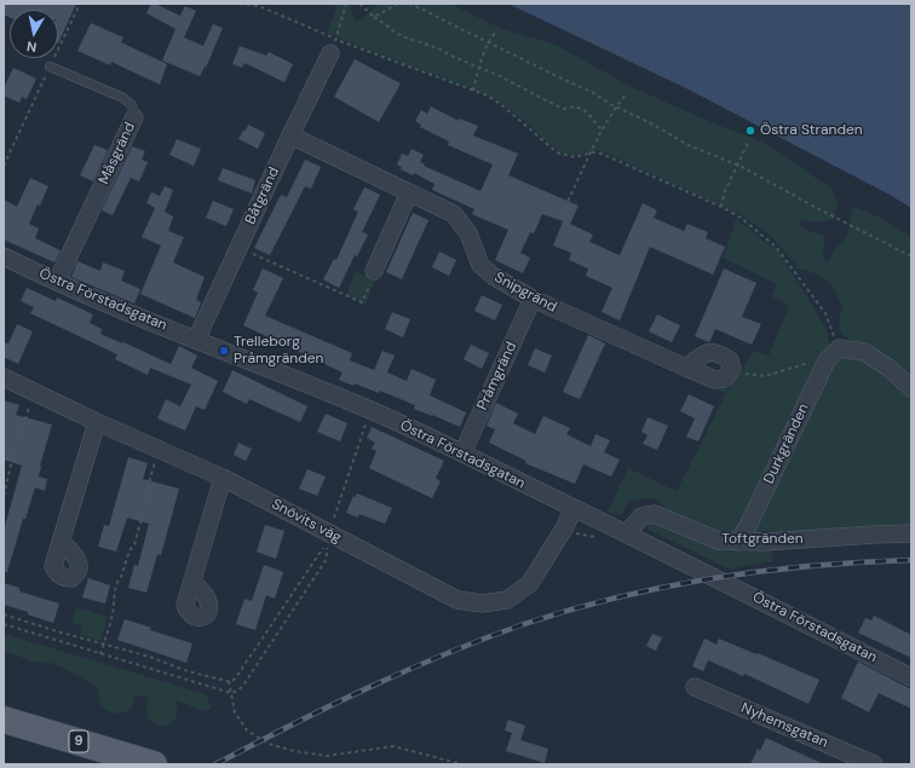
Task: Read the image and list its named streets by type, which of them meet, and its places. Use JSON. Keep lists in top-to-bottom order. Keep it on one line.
{"streets":{"main road":["9"],"street":["Måsgränd","Båtgränd","Snipgränd","Östra Förstadsgatan","Pråmgränd","Durkgränden","Snövits väg","Toftgränden","Nyhemsgatan"]},"crossings":[["Måsgränd","Östra Förstadsgatan"],["Båtgränd","Snipgränd"],["Båtgränd","Östra Förstadsgatan"],["Snipgränd","Pråmgränd"],["Östra Förstadsgatan","Pråmgränd"],["Östra Förstadsgatan","Snövits väg"],["Östra Förstadsgatan","Toftgränden"],["Durkgränden","Toftgränden"]],"places":["Östra Stranden","Trelleborg Pråmgränden"],"north":"bottom"}
